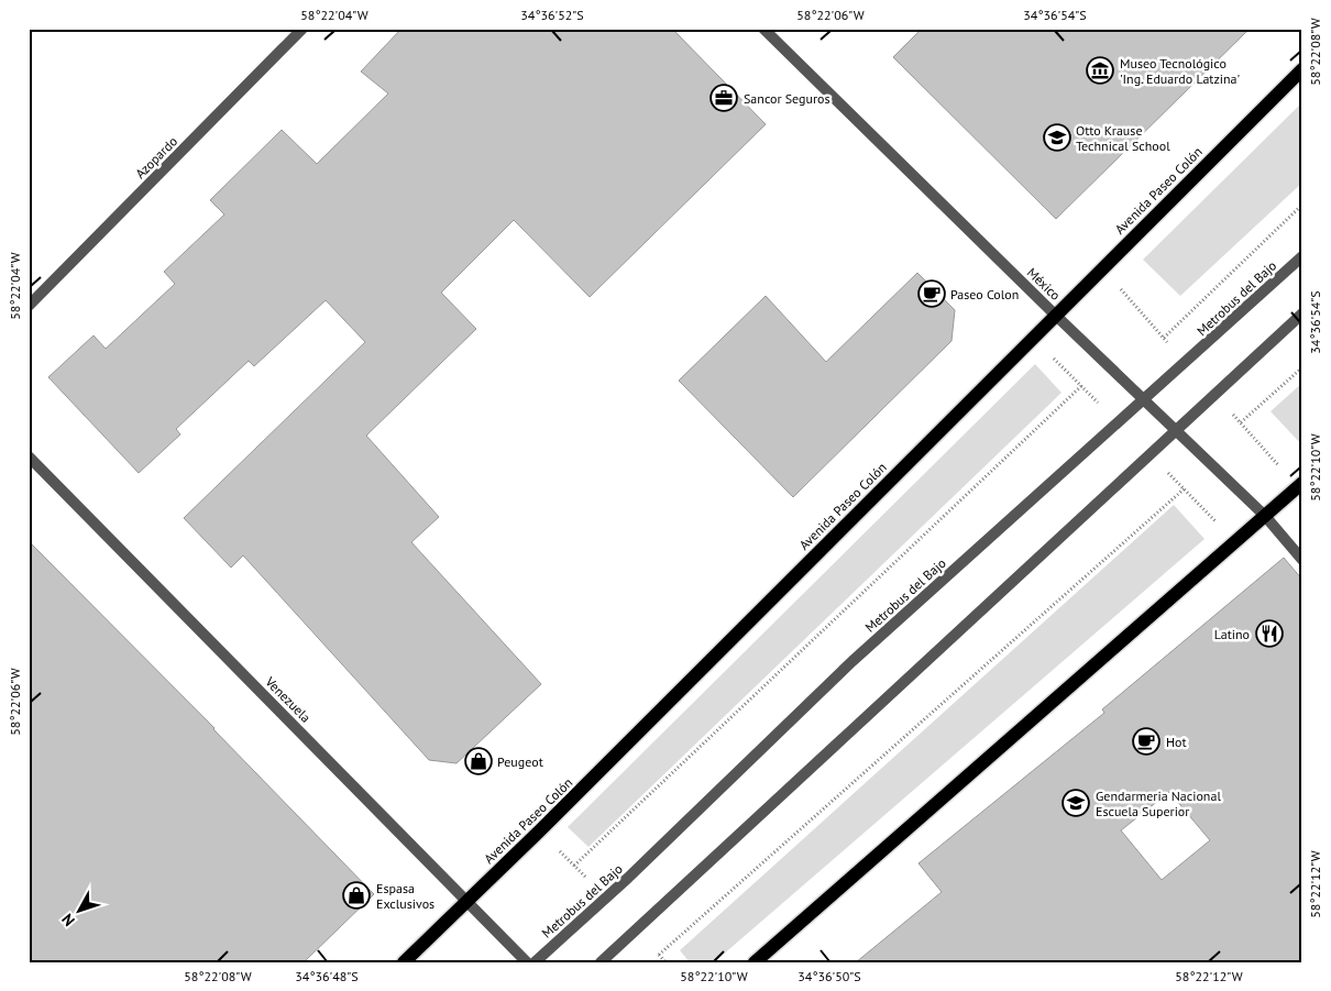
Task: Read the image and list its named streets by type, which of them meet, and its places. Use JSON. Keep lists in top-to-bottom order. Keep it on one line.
{"streets":{"main road":["Avenida Paseo Colón"],"street":["Azopardo","México","Metrobus del Bajo","Venezuela"]},"crossings":[["Avenida Paseo Colón","México"],["Avenida Paseo Colón","Venezuela"],["México","Metrobus del Bajo"]],"places":{"museum":["Museo Tecnológico 'Ing. Eduardo Latzina'"],"office":["Sancor Seguros"],"school or university":["Otto Krause Technical School","Gendarmeria Nacional Escuela Superior"],"cafe":["Paseo Colon","Hot"],"restaurant":["Latino"],"shop":["Peugeot","Espasa Exclusivos"]},"north":"bottom left","coordinates":["58°22'04\"W","34°36'52\"S","58°22'06\"W","34°36'54\"S","58°22'08\"W","58°22'10\"W","58°22'12\"W","34°36'48\"S","34°36'50\"S"]}
